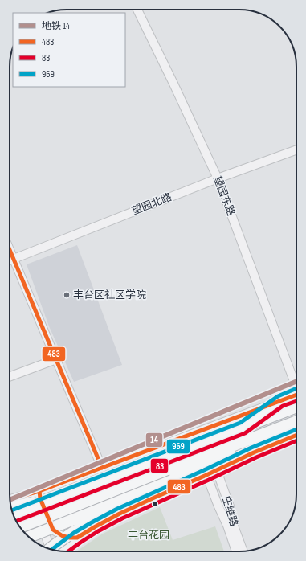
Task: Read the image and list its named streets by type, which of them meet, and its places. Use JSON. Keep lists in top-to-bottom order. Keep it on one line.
{"streets":{"street":["望园东路","望园北路","庄维路"]},"crossings":[["望园东路","望园北路"]],"parks":["丰台花园"],"places":["丰台区社区学院"],"lines":["transit line 483","metro line 14","transit line 969","transit line 83"],"legend":["地铁 14","483","83","969"]}
